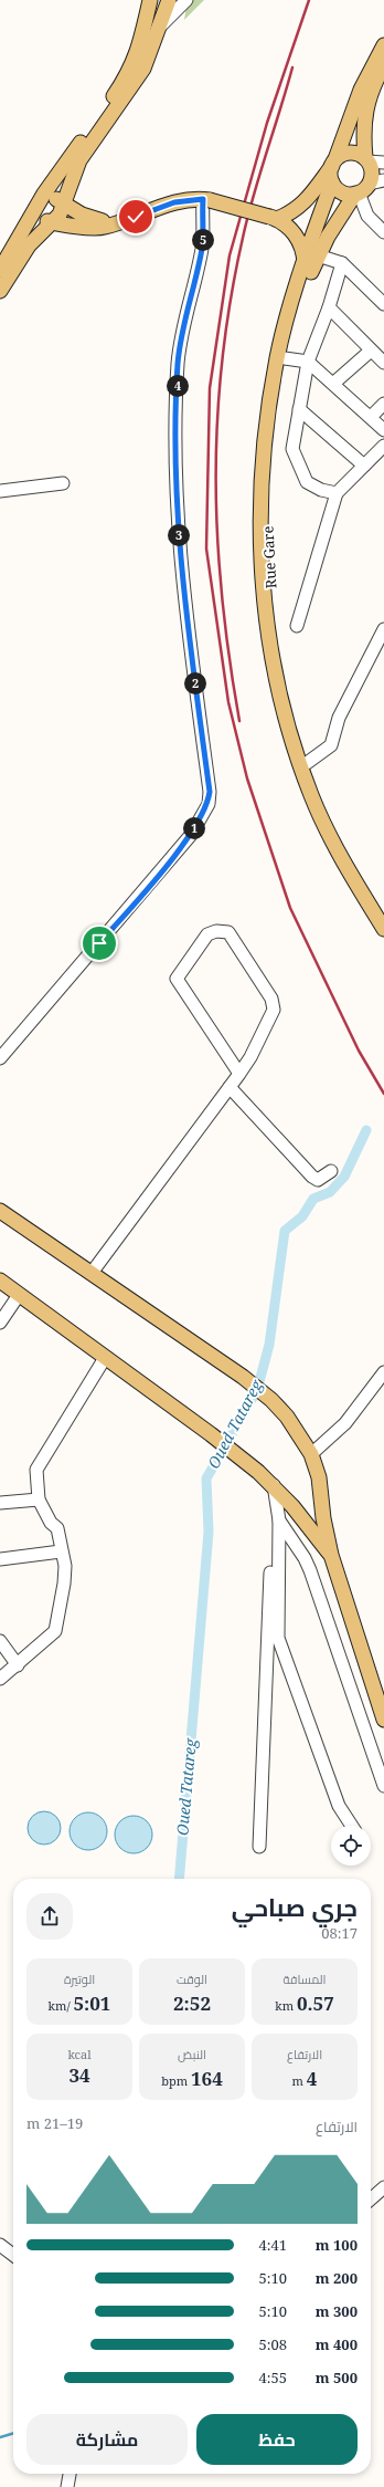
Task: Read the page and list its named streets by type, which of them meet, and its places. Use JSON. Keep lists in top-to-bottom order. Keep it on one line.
{"streets":{"main road":["Rue Gare"]},"water":["Oued Tatareg"],"page":{"pins":["5","4","3","2","1"],"heading":["جري صباحي","08:17"],"stats":[["المسافة","0.57 km"],["الوقت","2:52"],["الوتيرة","5:01 /km"],["الارتفاع","4 m"],["النبض","164 bpm"],["kcal","34"]],"chart":["الارتفاع","19–21 m"],"list":[{"name":"100 m","note":"4:41"},{"name":"200 m","note":"5:10"},{"name":"300 m","note":"5:10"},{"name":"400 m","note":"5:08"},{"name":"500 m","note":"4:55"}],"buttons":["حفظ","مشاركة"]}}
